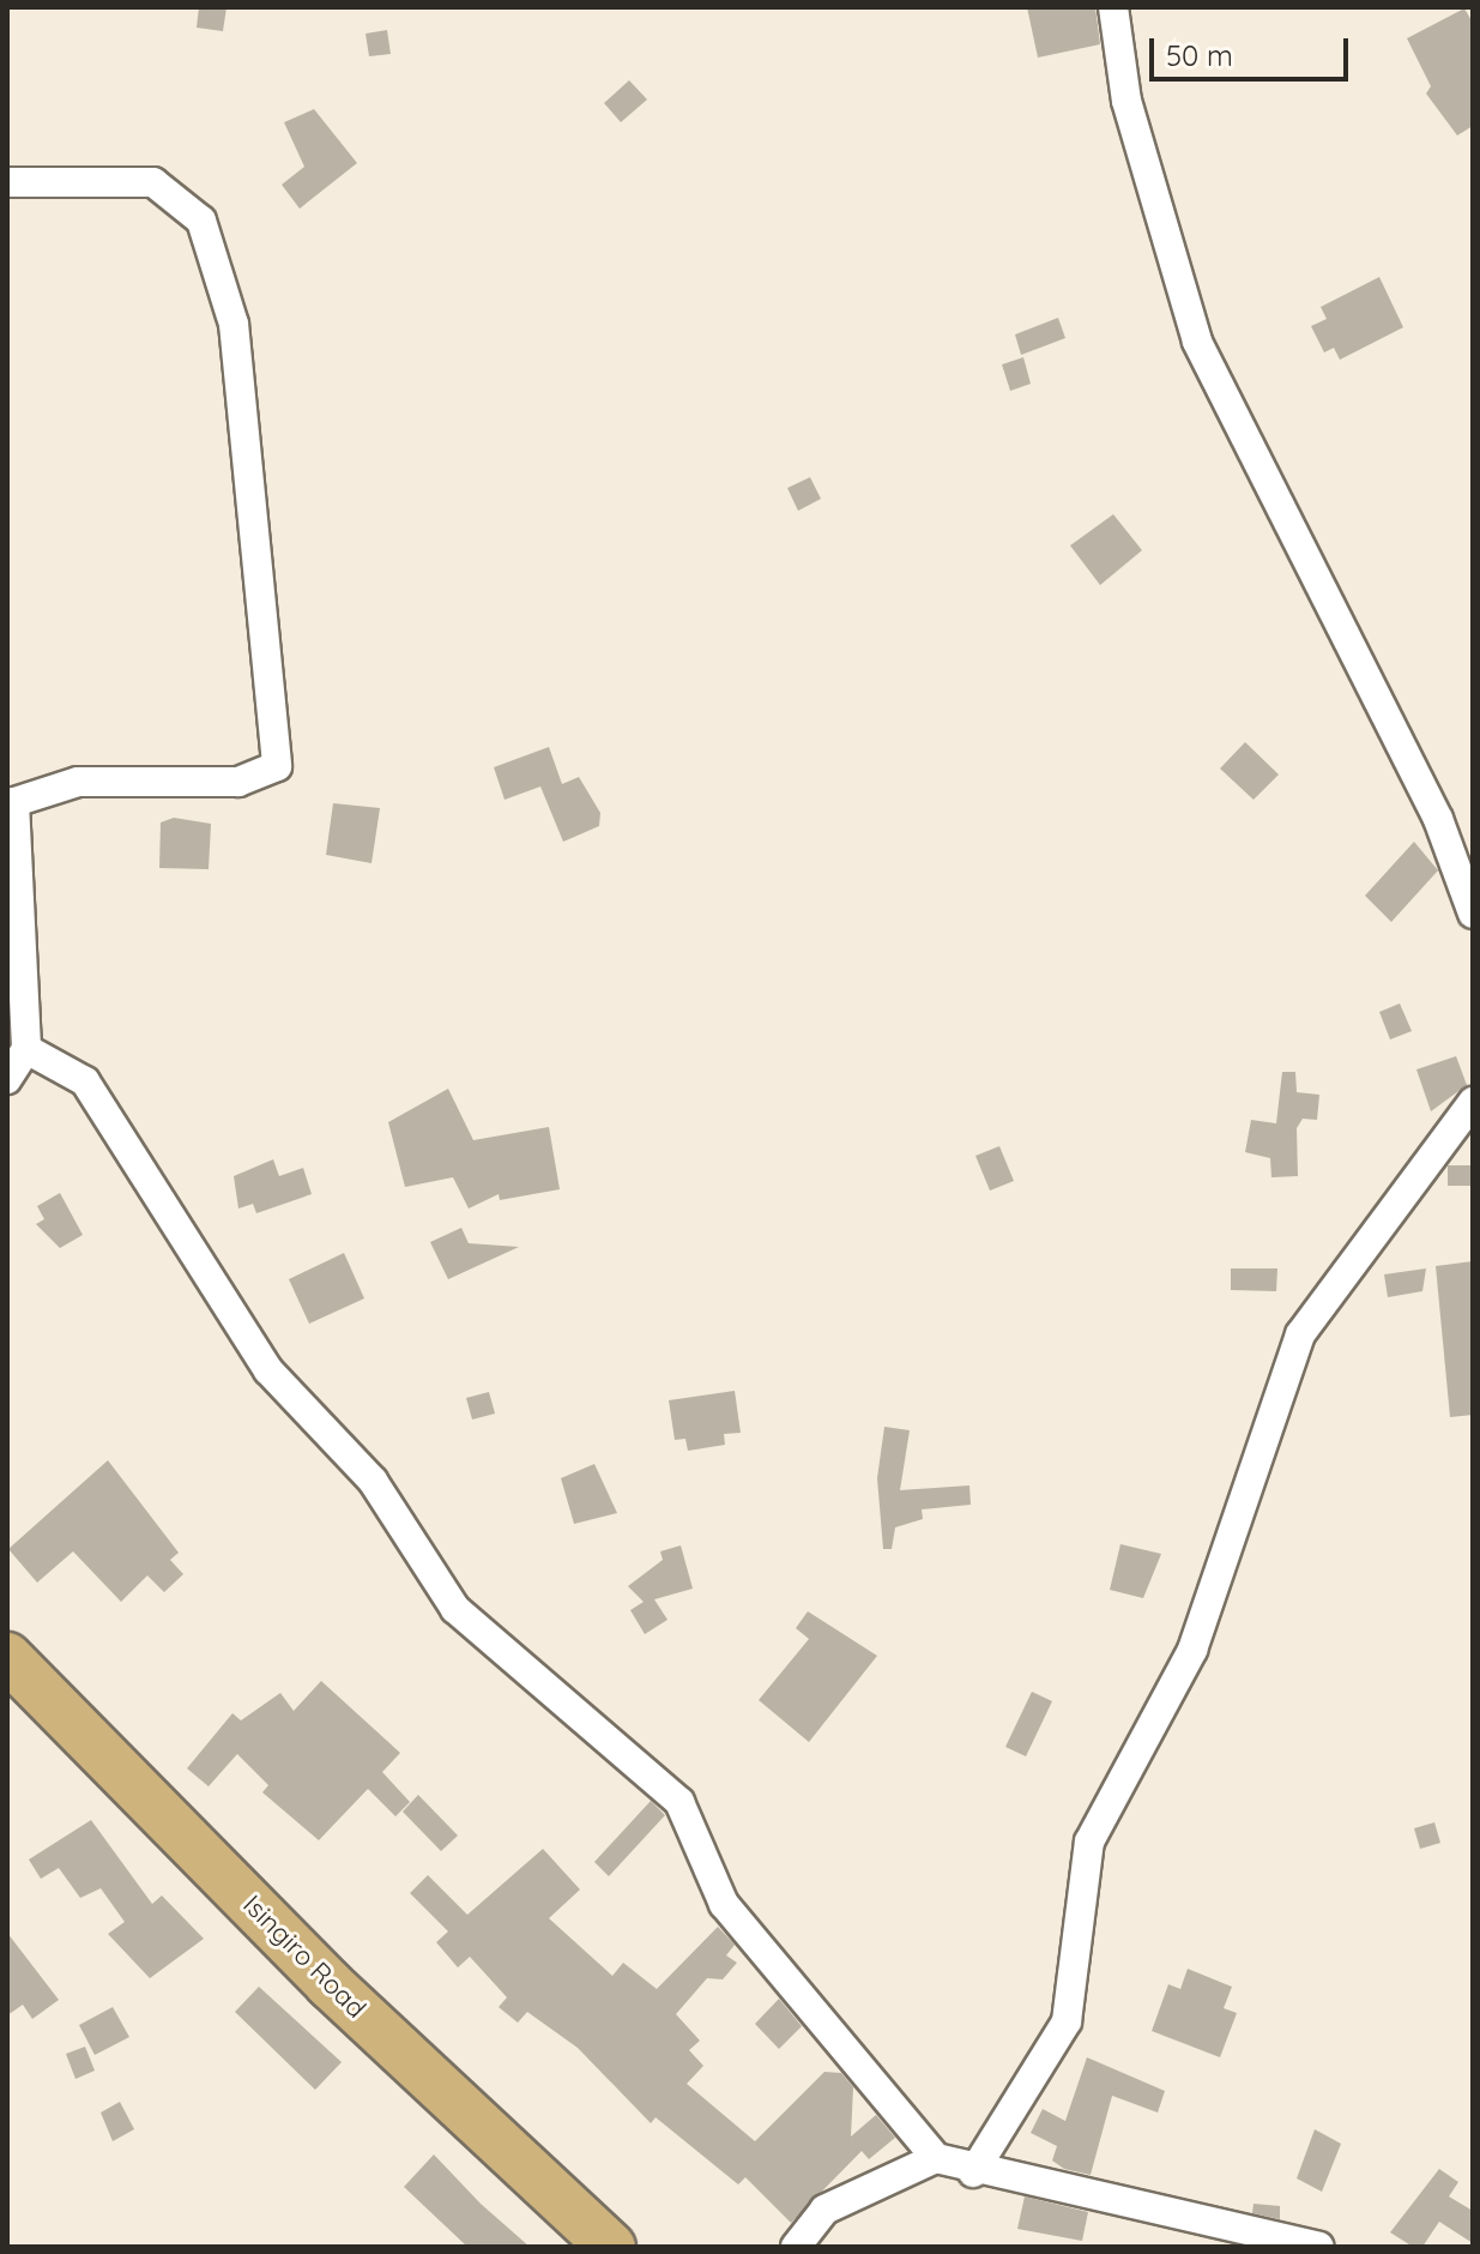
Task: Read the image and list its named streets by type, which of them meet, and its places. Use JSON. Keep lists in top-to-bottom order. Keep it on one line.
{"streets":{"main road":["Isingiro Road"]},"scale_bar":"50 m"}
